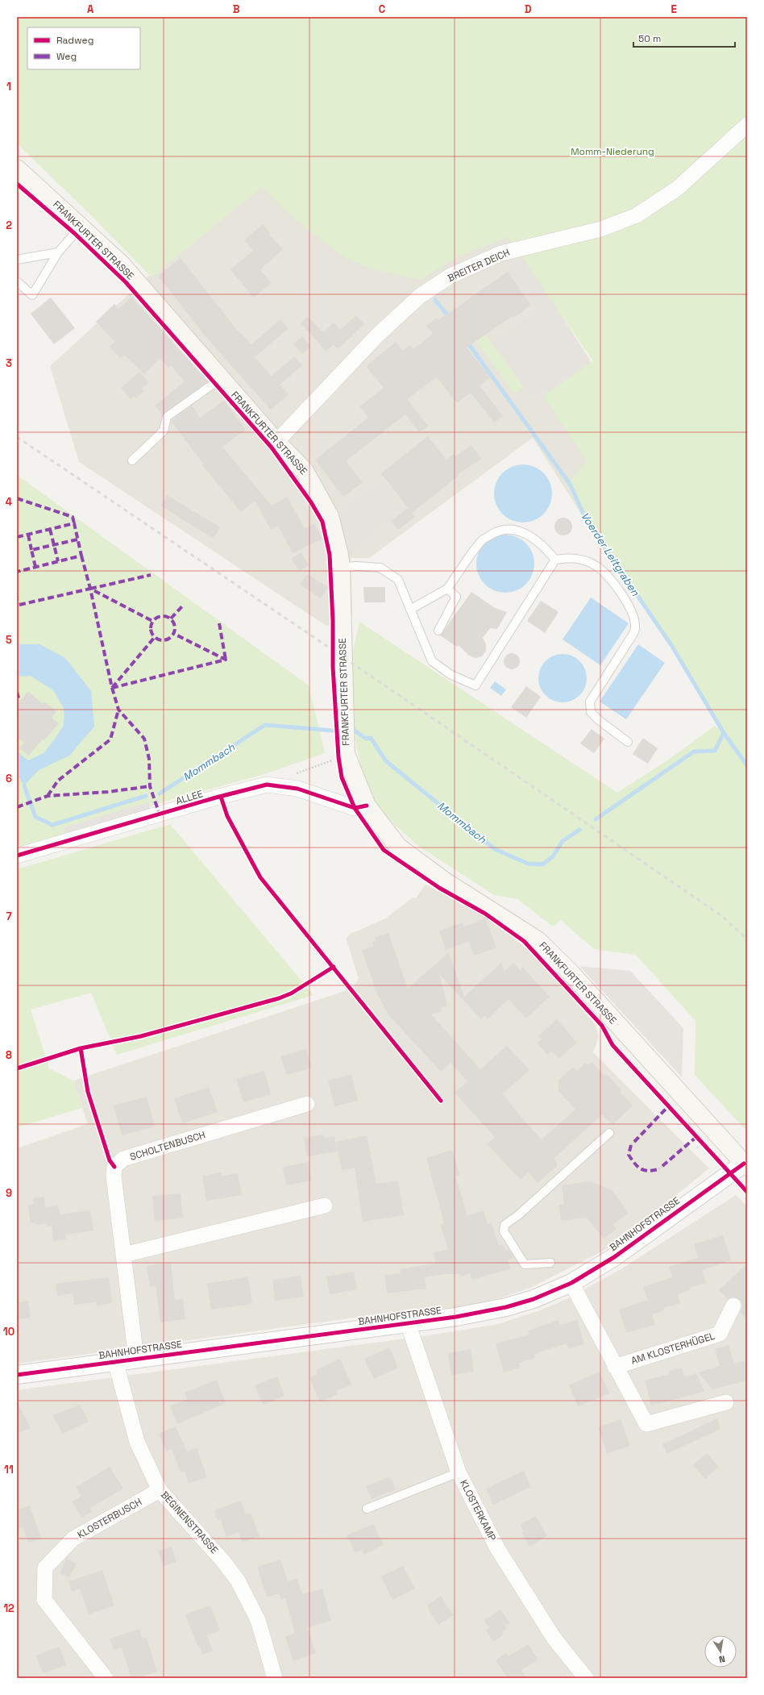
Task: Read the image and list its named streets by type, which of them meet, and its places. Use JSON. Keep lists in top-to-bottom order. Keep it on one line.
{"streets":{"main road":["FRANKFURTER STRASSE"],"street":["BREITER DEICH","ALLEE","SCHOLTENBUSCH","BAHNHOFSTRASSE","AM KLOSTERHÜGEL","KLOSTERKAMP","KLOSTERBUSCH","BEGINENSTRASSE"]},"crossings":[["FRANKFURTER STRASSE","BREITER DEICH"],["FRANKFURTER STRASSE","ALLEE"],["FRANKFURTER STRASSE","BAHNHOFSTRASSE"],["SCHOLTENBUSCH","BAHNHOFSTRASSE"],["BAHNHOFSTRASSE","KLOSTERKAMP"],["BAHNHOFSTRASSE","BEGINENSTRASSE"],["KLOSTERBUSCH","BEGINENSTRASSE"]],"water":["Voerder Leitgraben","Mommbach"],"parks":["Momm-Niederung"],"legend":["Radweg","Weg"],"scale_bar":"50 m","north":"bottom","grid":{"columns":["A","B","C","D","E"],"rows":["1","2","3","4","5","6","7","8","9","10","11","12"]}}
